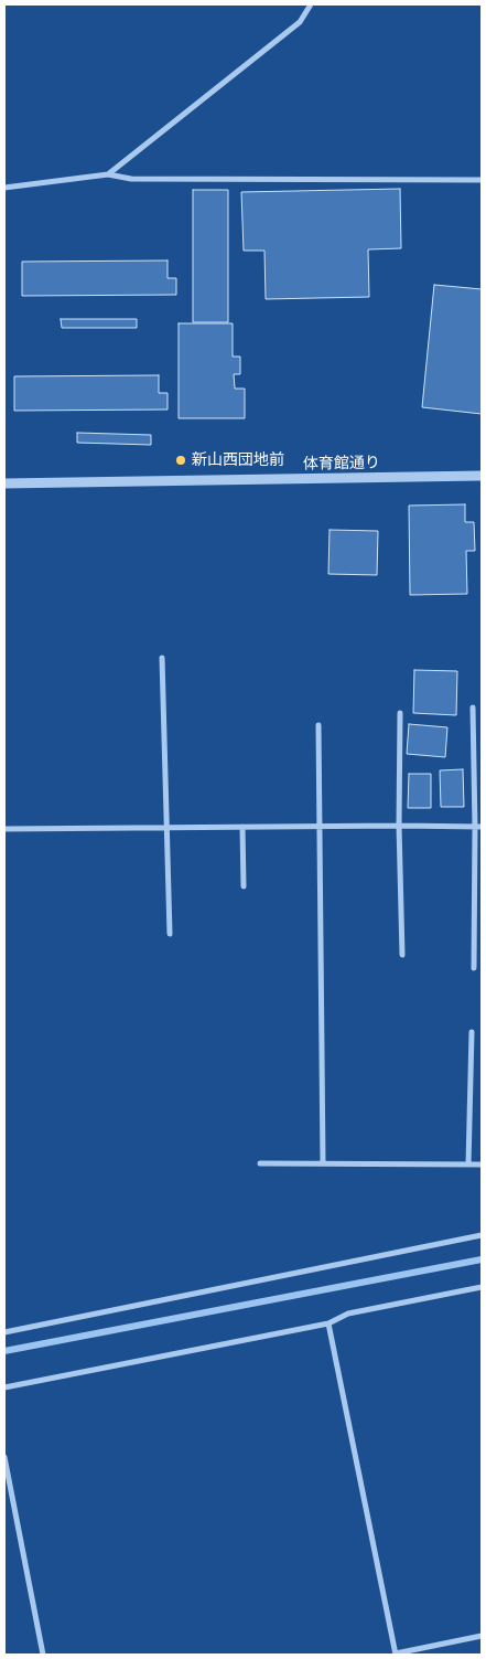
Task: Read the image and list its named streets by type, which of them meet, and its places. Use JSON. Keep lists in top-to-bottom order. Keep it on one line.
{"streets":{"street":["体育館通り"]},"places":["新山西団地前"]}
